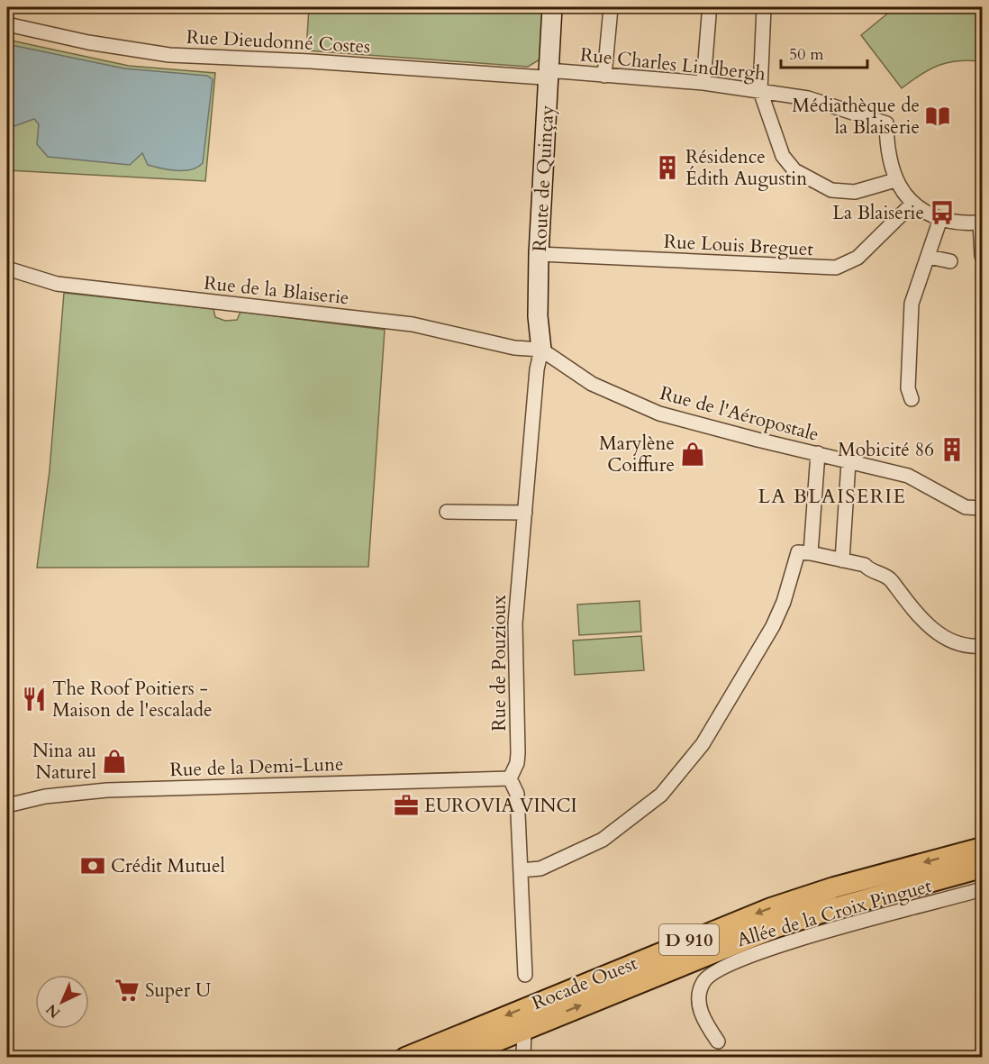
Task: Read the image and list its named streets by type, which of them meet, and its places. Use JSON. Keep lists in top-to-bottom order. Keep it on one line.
{"streets":{"main road":["D 910","Rocade Ouest"],"street":["Rue Dieudonné Costes","Rue Charles Lindbergh","Route de Quinçay","Rue Louis Breguet","Rue de la Blaiserie","Rue de l'Aéropostale","Rue de Pouzioux","Rue de la Demi-Lune","Allée de la Croix Pinguet"]},"crossings":[["Rue Dieudonné Costes","Rue Charles Lindbergh"],["Rue Dieudonné Costes","Route de Quinçay"],["Rue Charles Lindbergh","Route de Quinçay"],["Route de Quinçay","Rue Louis Breguet"],["Route de Quinçay","Rue de la Blaiserie"],["Route de Quinçay","Rue de l'Aéropostale"],["Route de Quinçay","Rue de Pouzioux"],["Rue de la Blaiserie","Rue de l'Aéropostale"],["Rue de la Blaiserie","Rue de Pouzioux"],["Rue de l'Aéropostale","Rue de Pouzioux"],["Rue de Pouzioux","Rue de la Demi-Lune"]],"districts":["LA BLAISERIE"],"places":{"library":["Médiathèque de la Blaiserie"],"building":["Résidence Édith Augustin","Mobicité 86"],"bus stop":["La Blaiserie"],"shop":["Marylène Coiffure","Nina au Naturel"],"restaurant":["The Roof Poitiers - Maison de l'escalade"],"office":["EUROVIA VINCI"],"bank":["Crédit Mutuel"],"supermarket":["Super U"]},"scale_bar":"50 m","north":"bottom left"}
